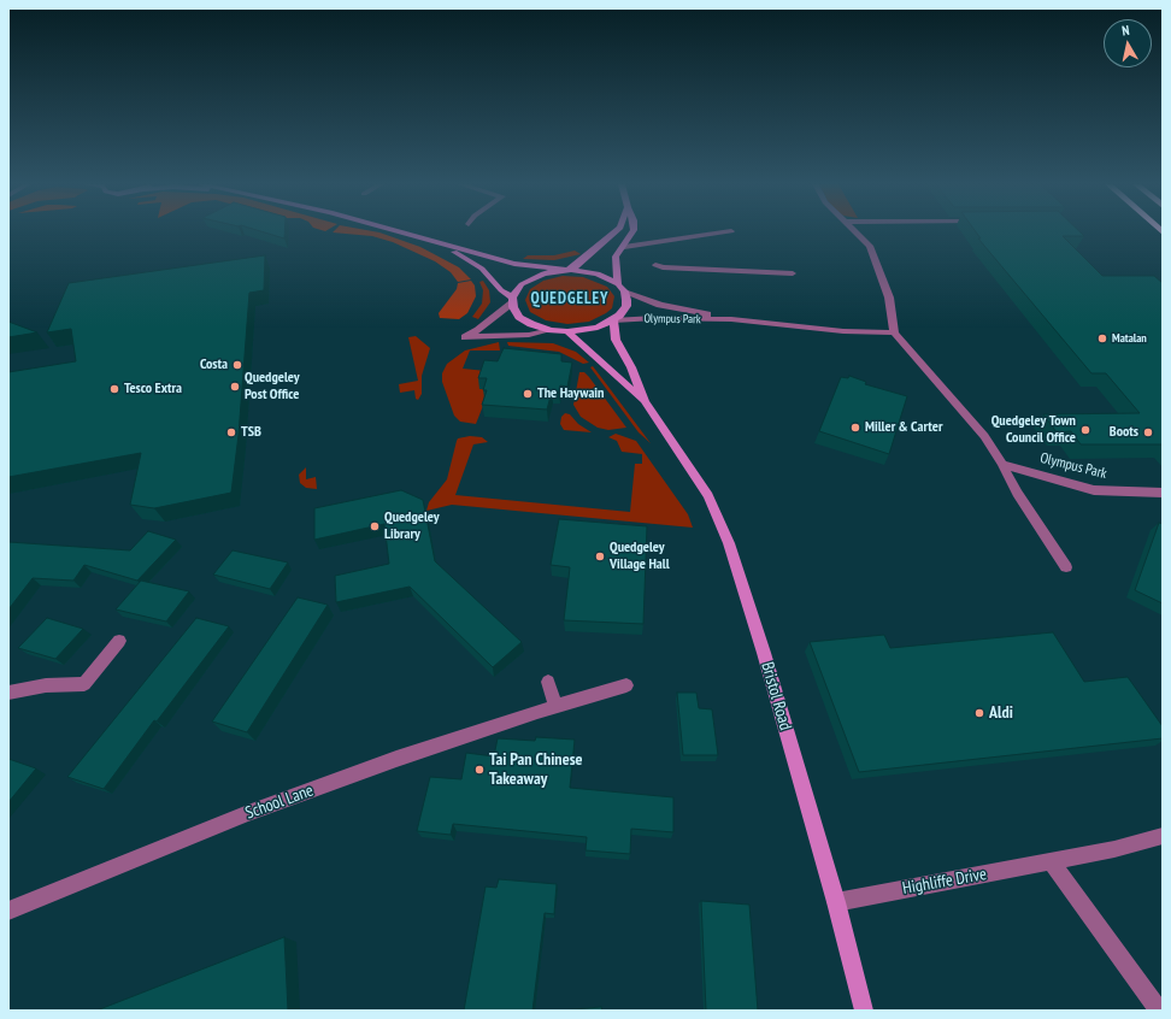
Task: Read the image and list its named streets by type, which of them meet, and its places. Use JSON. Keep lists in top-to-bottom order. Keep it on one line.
{"streets":{"main road":["Bristol Road"],"street":["Olympus Park","School Lane","Highliffe Drive"]},"crossings":[["Olympus Park","Bristol Road"],["Bristol Road","Highliffe Drive"]],"districts":["QUEDGELEY"],"places":["Matalan","Costa","Quedgeley Post Office","Tesco Extra","The Haywain","Miller & Carter","Quedgeley Town Council Office","TSB","Boots","Quedgeley Library","Quedgeley Village Hall","Aldi","Tai Pan Chinese Takeaway"],"north":"top"}
